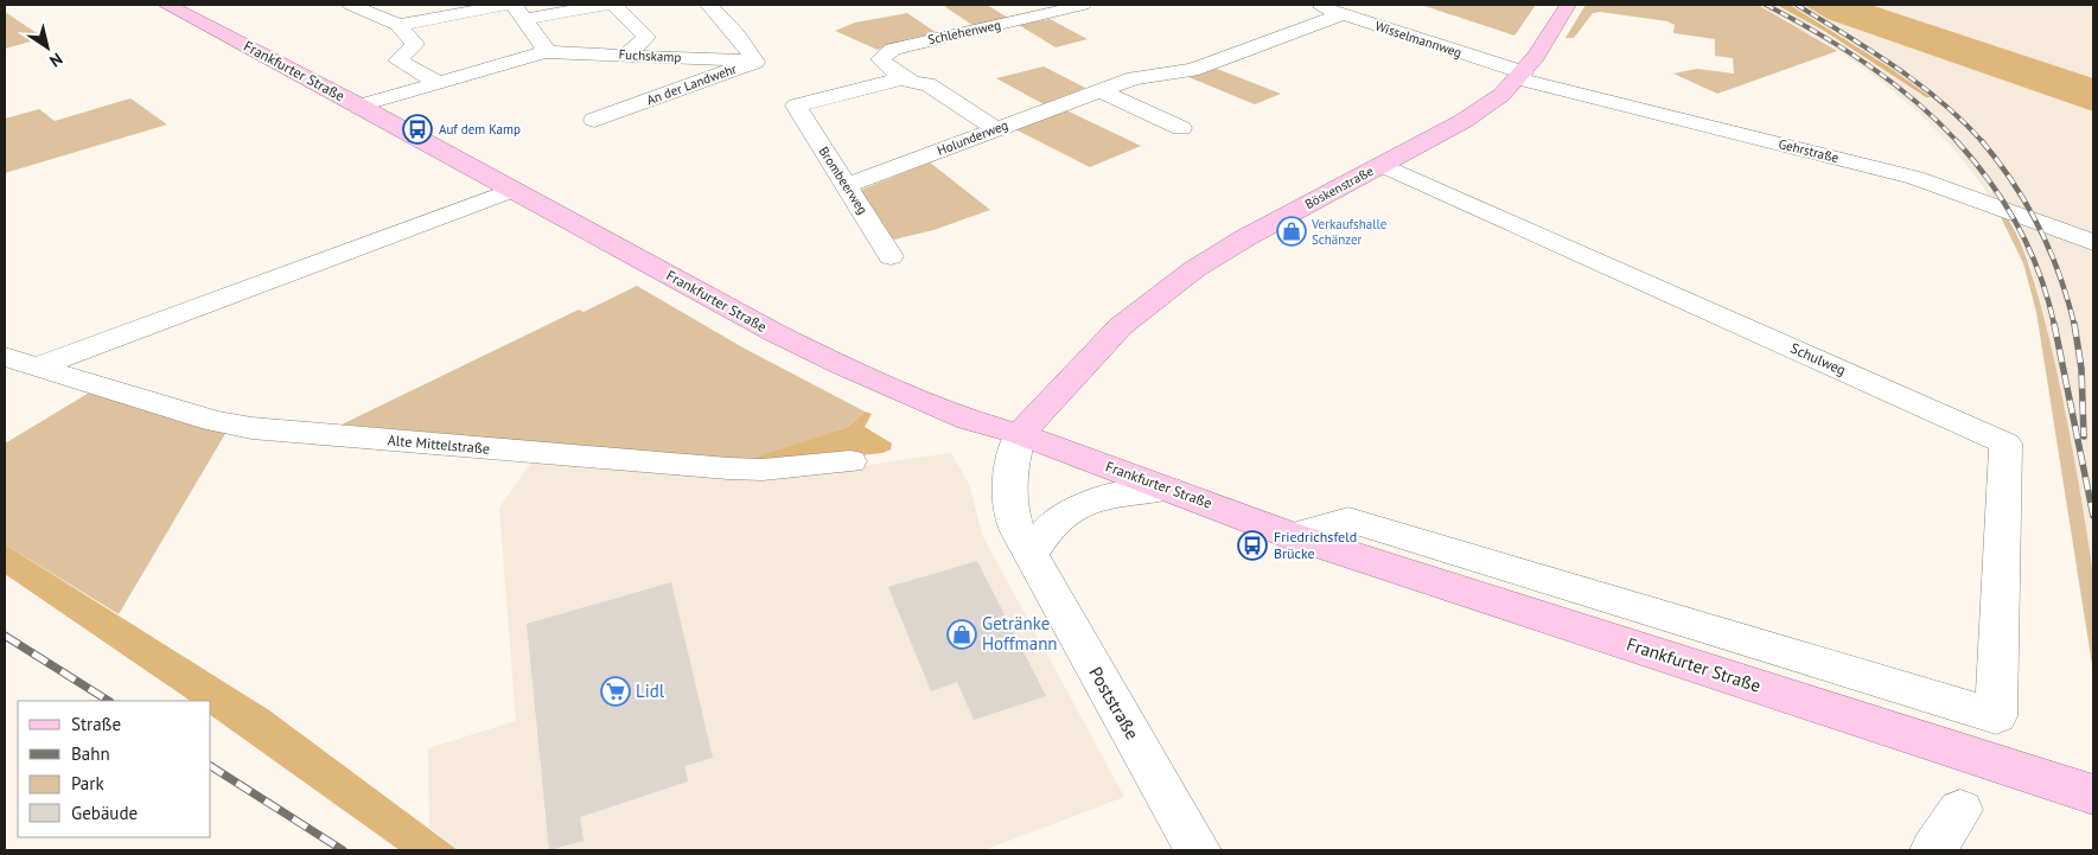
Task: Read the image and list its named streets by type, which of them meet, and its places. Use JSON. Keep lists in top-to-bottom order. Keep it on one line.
{"streets":{"main road":["Frankfurter Straße","Böskenstraße"],"street":["Schlehenweg","Wisselmannweg","Fuchskamp","An der Landwehr","Holunderweg","Gehrstraße","Brombeerweg","Schulweg","Alte Mittelstraße","Poststraße"]},"crossings":[["Schlehenweg","Holunderweg"],["Schlehenweg","Brombeerweg"],["Wisselmannweg","Holunderweg"],["Wisselmannweg","Gehrstraße"],["Wisselmannweg","Böskenstraße"],["Fuchskamp","An der Landwehr"],["Frankfurter Straße","Böskenstraße"],["Frankfurter Straße","Schulweg"],["Frankfurter Straße","Poststraße"],["Holunderweg","Brombeerweg"],["Gehrstraße","Böskenstraße"],["Böskenstraße","Schulweg"],["Böskenstraße","Poststraße"]],"places":{"bus stop":["Auf dem Kamp","Friedrichsfeld Brücke"],"shop":["Verkaufshalle Schänzer","Getränke Hoffmann"],"supermarket":["Lidl"]},"legend":["Straße","Bahn","Park","Gebäude"],"north":"bottom right"}
